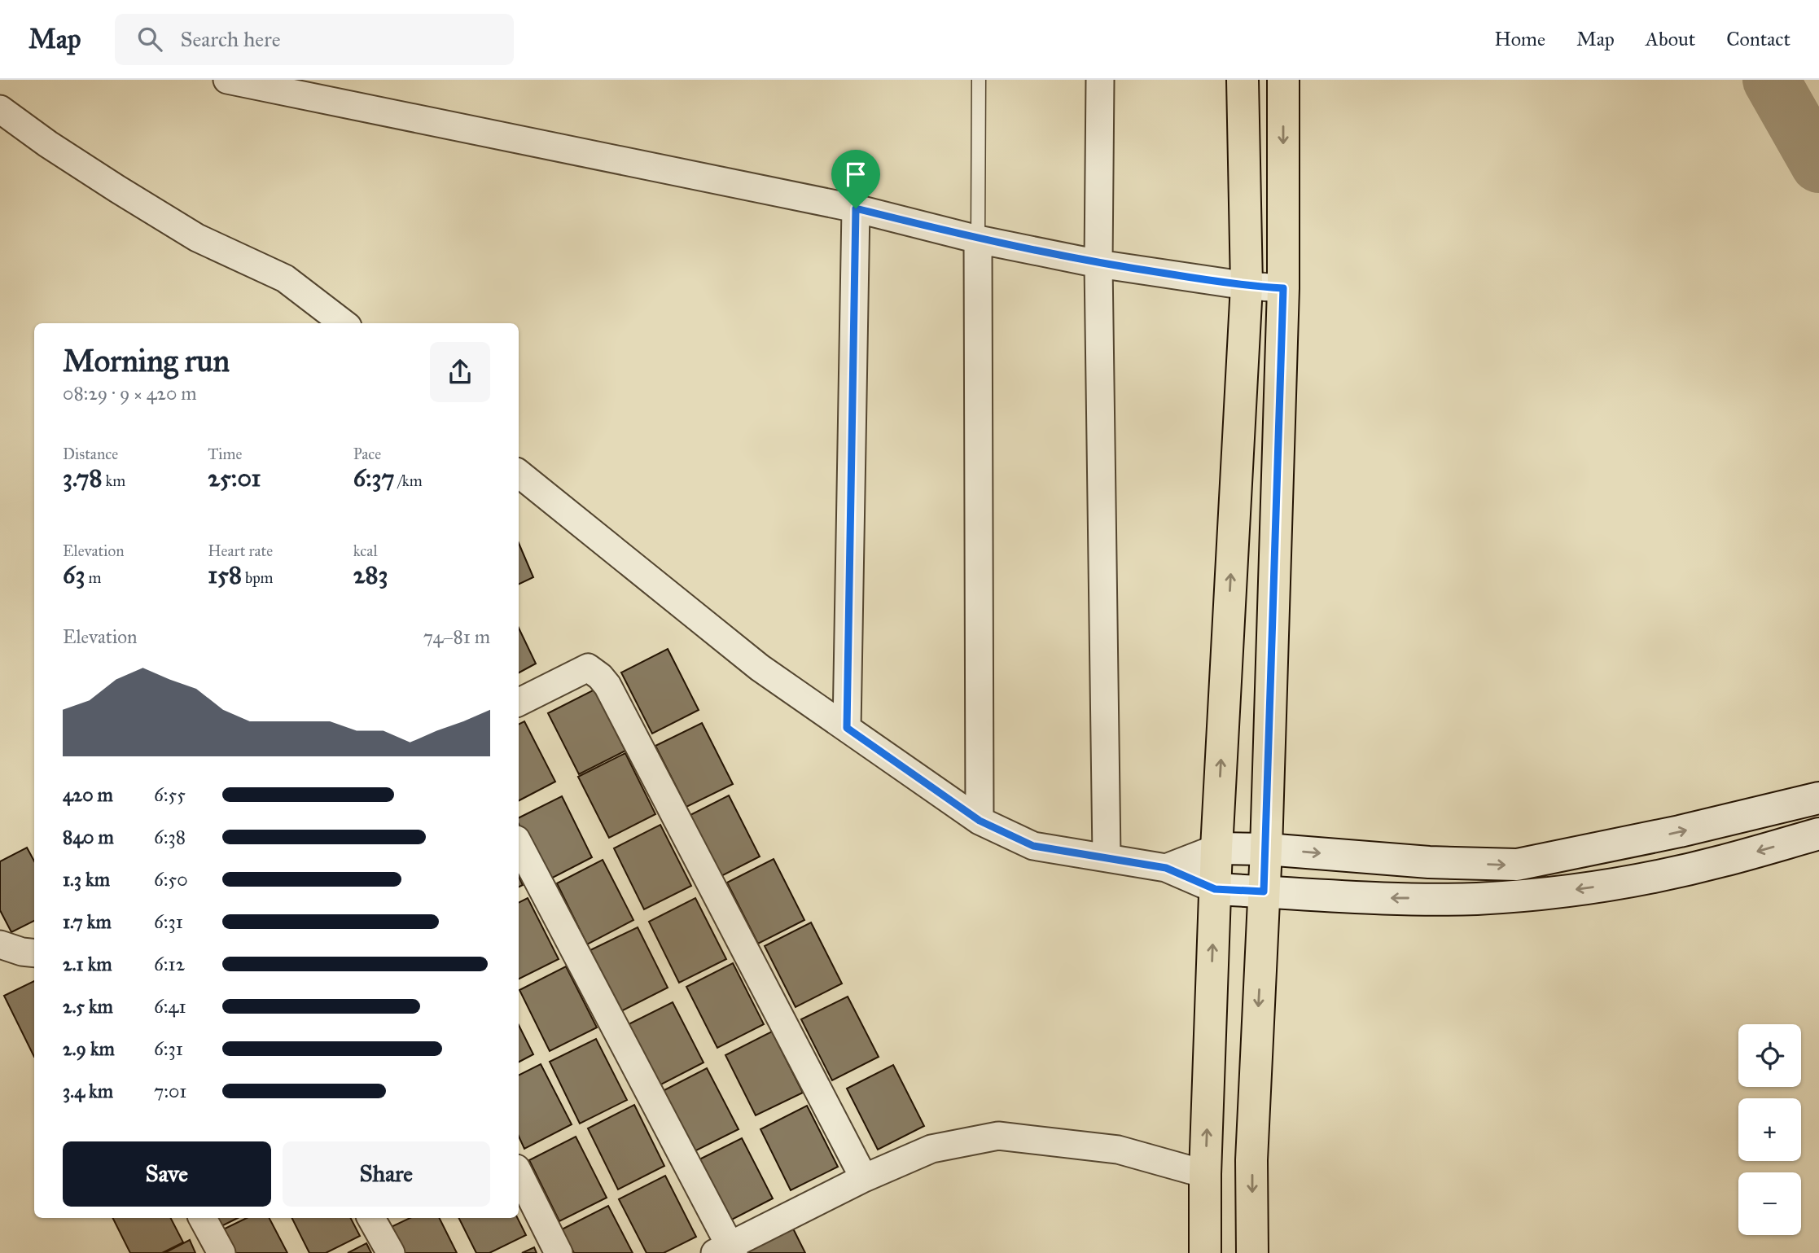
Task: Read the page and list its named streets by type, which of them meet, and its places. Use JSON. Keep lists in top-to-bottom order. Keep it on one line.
{"page":{"header":"Map","search":"Search here","nav":["Home","Map","About","Contact"],"heading":["Morning run","08:29 · 9 × 420 m"],"stats":[["Distance","3.78 km"],["Time","25:01"],["Pace","6:37 /km"],["Elevation","63 m"],["Heart rate","158 bpm"],["kcal","283"]],"chart":["Elevation","74–81 m"],"list":[{"name":"420 m","note":"6:55"},{"name":"840 m","note":"6:38"},{"name":"1.3 km","note":"6:50"},{"name":"1.7 km","note":"6:31"},{"name":"2.1 km","note":"6:12"},{"name":"2.5 km","note":"6:41"},{"name":"2.9 km","note":"6:31"},{"name":"3.4 km","note":"7:01"}],"map_buttons":["+","−"],"buttons":["Save","Share"]}}
